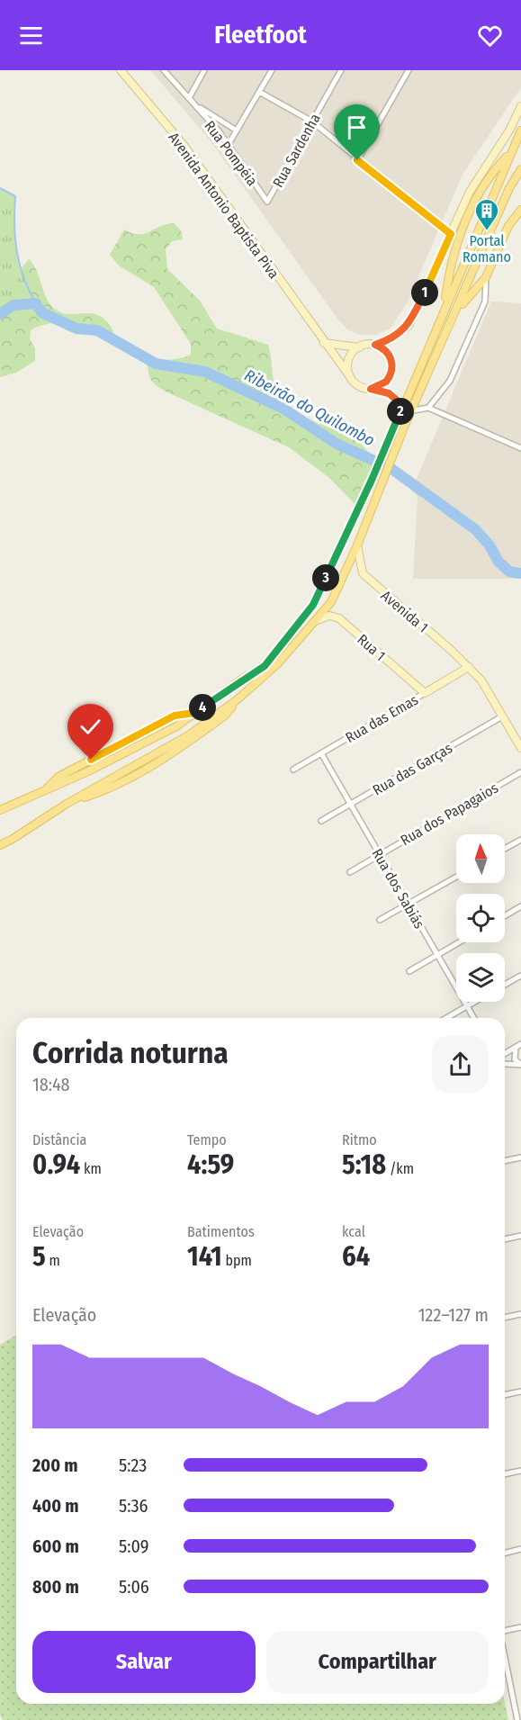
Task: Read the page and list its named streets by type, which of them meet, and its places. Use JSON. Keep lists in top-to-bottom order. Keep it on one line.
{"streets":{"main road":["Avenida Antonio Baptista Piva","Avenida 1","Rua 1","Rua das Emas"],"street":["Rua Sardenha","Rua Pompéia","Rua das Garças","Rua dos Papagaios","Rua dos Sabiás"]},"crossings":[["Rua Sardenha","Rua Pompéia"],["Avenida 1","Rua das Emas"],["Avenida 1","Rua das Garças"],["Rua 1","Rua das Emas"],["Rua das Emas","Rua dos Sabiás"],["Rua das Garças","Rua dos Sabiás"],["Rua dos Papagaios","Rua dos Sabiás"]],"water":["Ribeirão do Quilombo"],"places":{"building":["Portal Romano"]},"north":"top","page":{"header":"Fleetfoot","pins":["1","2","3","4"],"heading":["Corrida noturna","18:48"],"stats":[["Distância","0.94 km"],["Tempo","4:59"],["Ritmo","5:18 /km"],["Elevação","5 m"],["Batimentos","141 bpm"],["kcal","64"]],"chart":["Elevação","122–127 m"],"list":[{"name":"200 m","note":"5:23"},{"name":"400 m","note":"5:36"},{"name":"600 m","note":"5:09"},{"name":"800 m","note":"5:06"}],"buttons":["Salvar","Compartilhar"]}}
